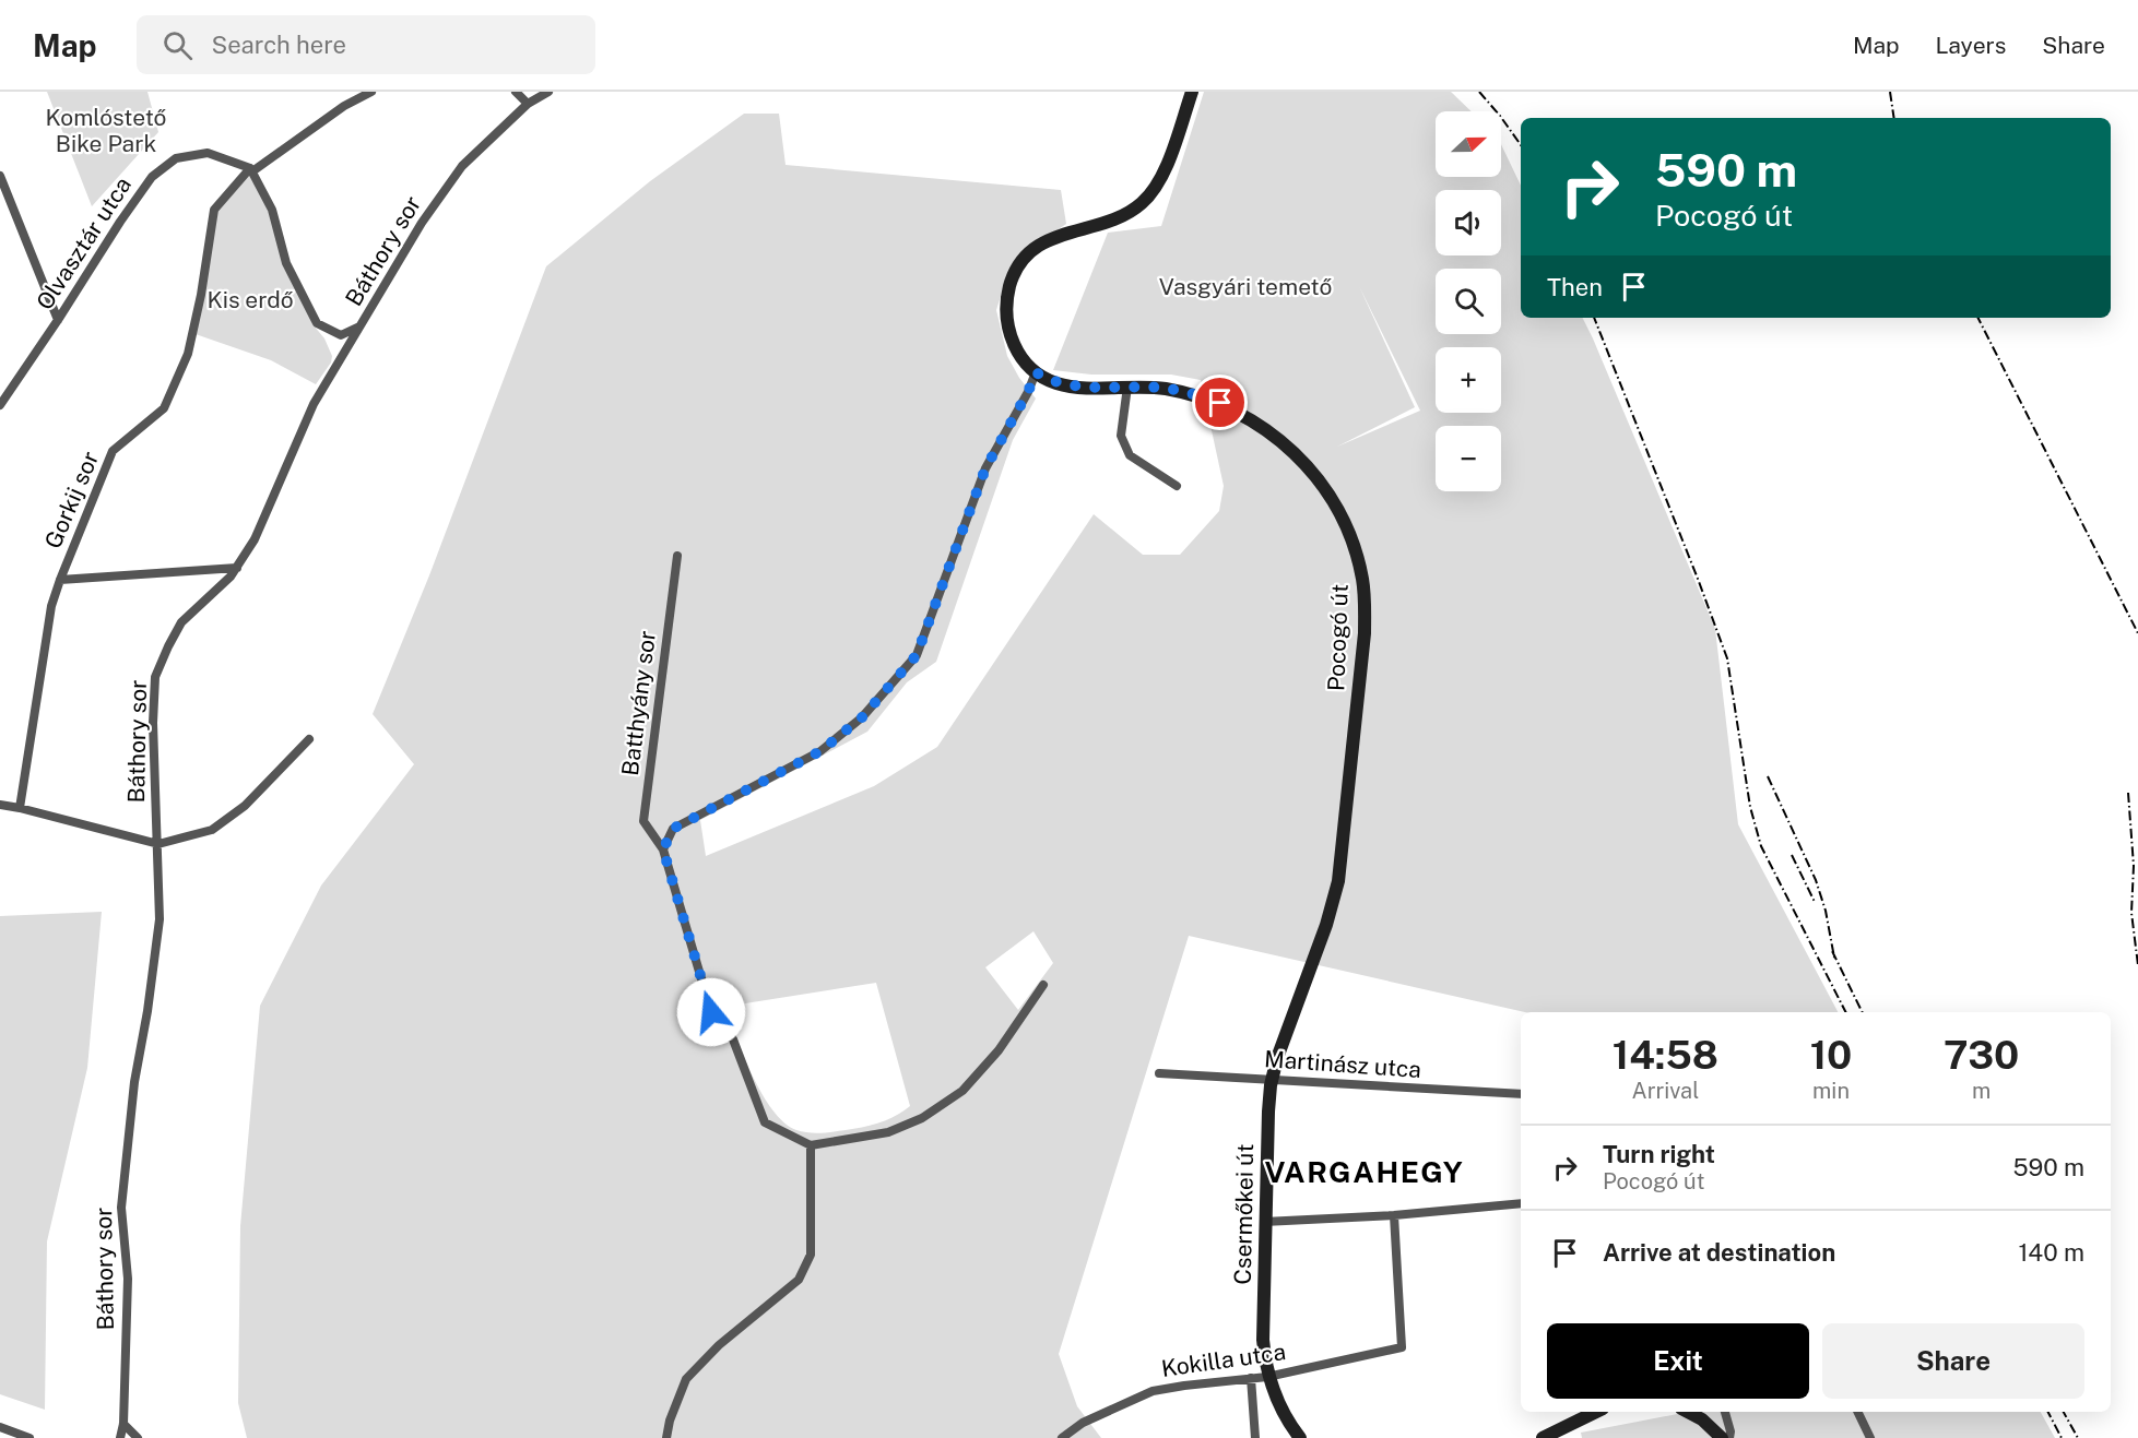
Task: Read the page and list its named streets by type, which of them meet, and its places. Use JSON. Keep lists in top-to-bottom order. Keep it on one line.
{"streets":{"main road":["Pocogó út","Csermőkei út"],"street":["Olvasztár utca","Báthory sor","Gorkij sor","Batthyány sor","Martinász utca","Kokilla utca"]},"crossings":[["Olvasztár utca","Gorkij sor"],["Pocogó út","Csermőkei út"],["Martinász utca","Csermőkei út"],["Csermőkei út","Kokilla utca"]],"districts":["VARGAHEGY"],"parks":["Komlóstető Bike Park","Vasgyári temető","Kis erdő"],"north":"right","page":{"header":"Map","search":"Search here","nav":["Map","Layers","Share"],"map_buttons":["+","−"],"turn":["590 m","Pocogó út"],"then":"Then","eta":["14:58","Arrival","10","min","730","m"],"list":[{"name":"Turn right","note":"Pocogó út","value":"590 m"},{"name":"Arrive at destination","value":"140 m"}],"buttons":["Exit","Share"]}}
